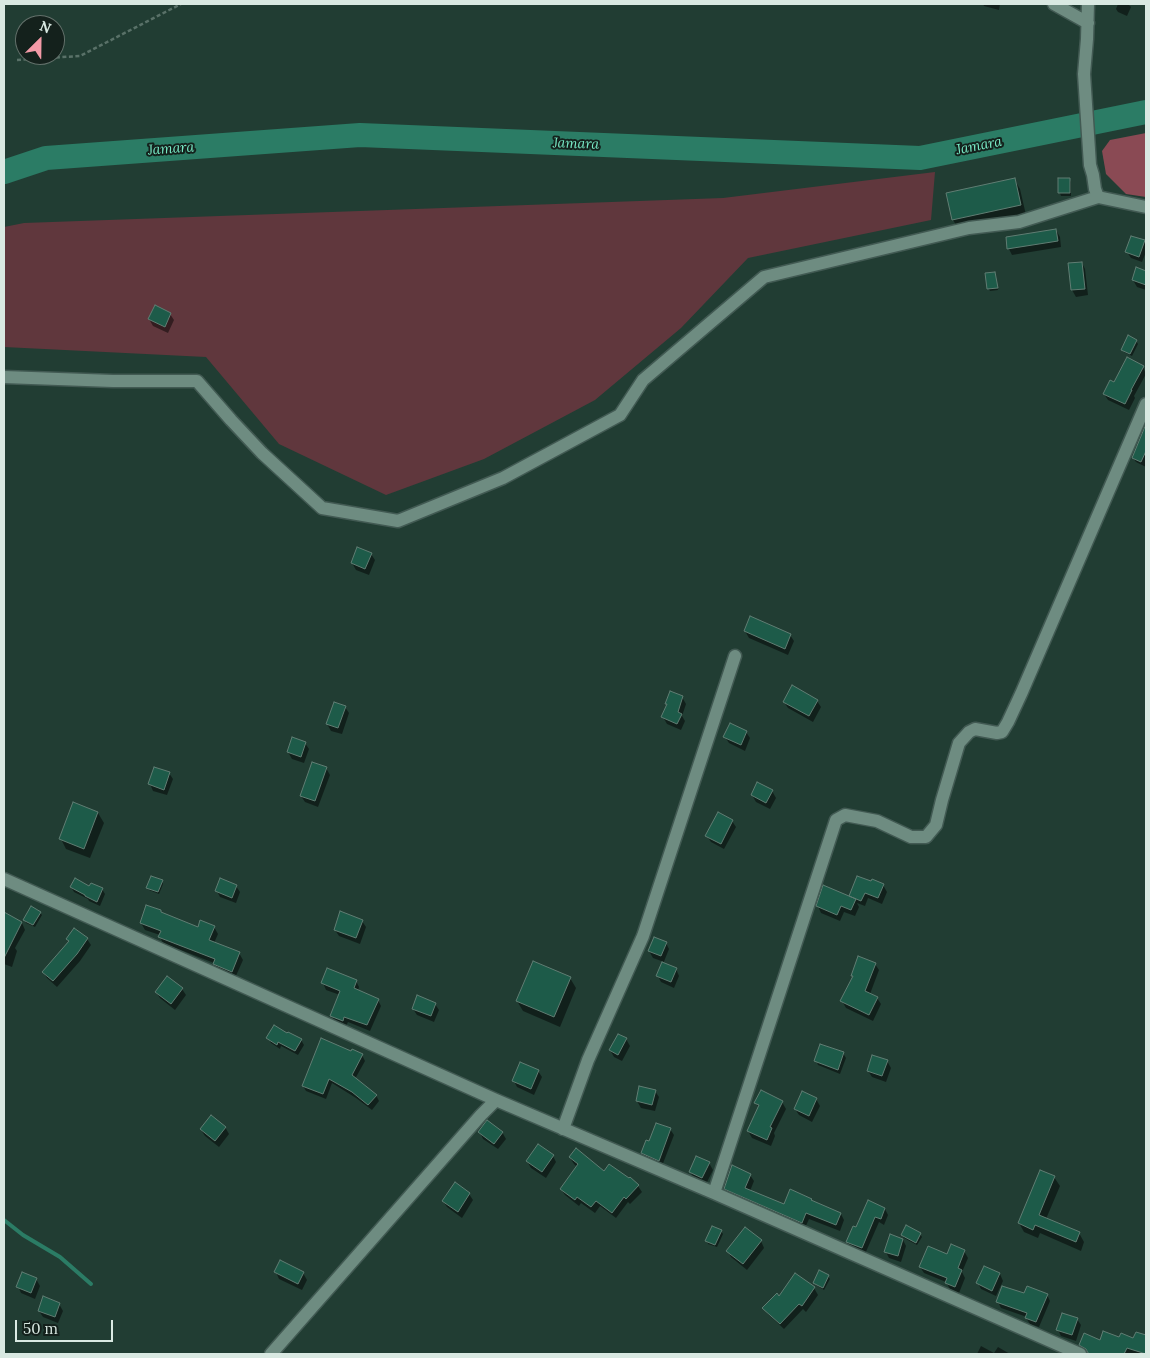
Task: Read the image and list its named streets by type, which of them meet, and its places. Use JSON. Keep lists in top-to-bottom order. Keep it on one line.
{"water":["Jamara"],"scale_bar":"50 m","north":"top right"}
